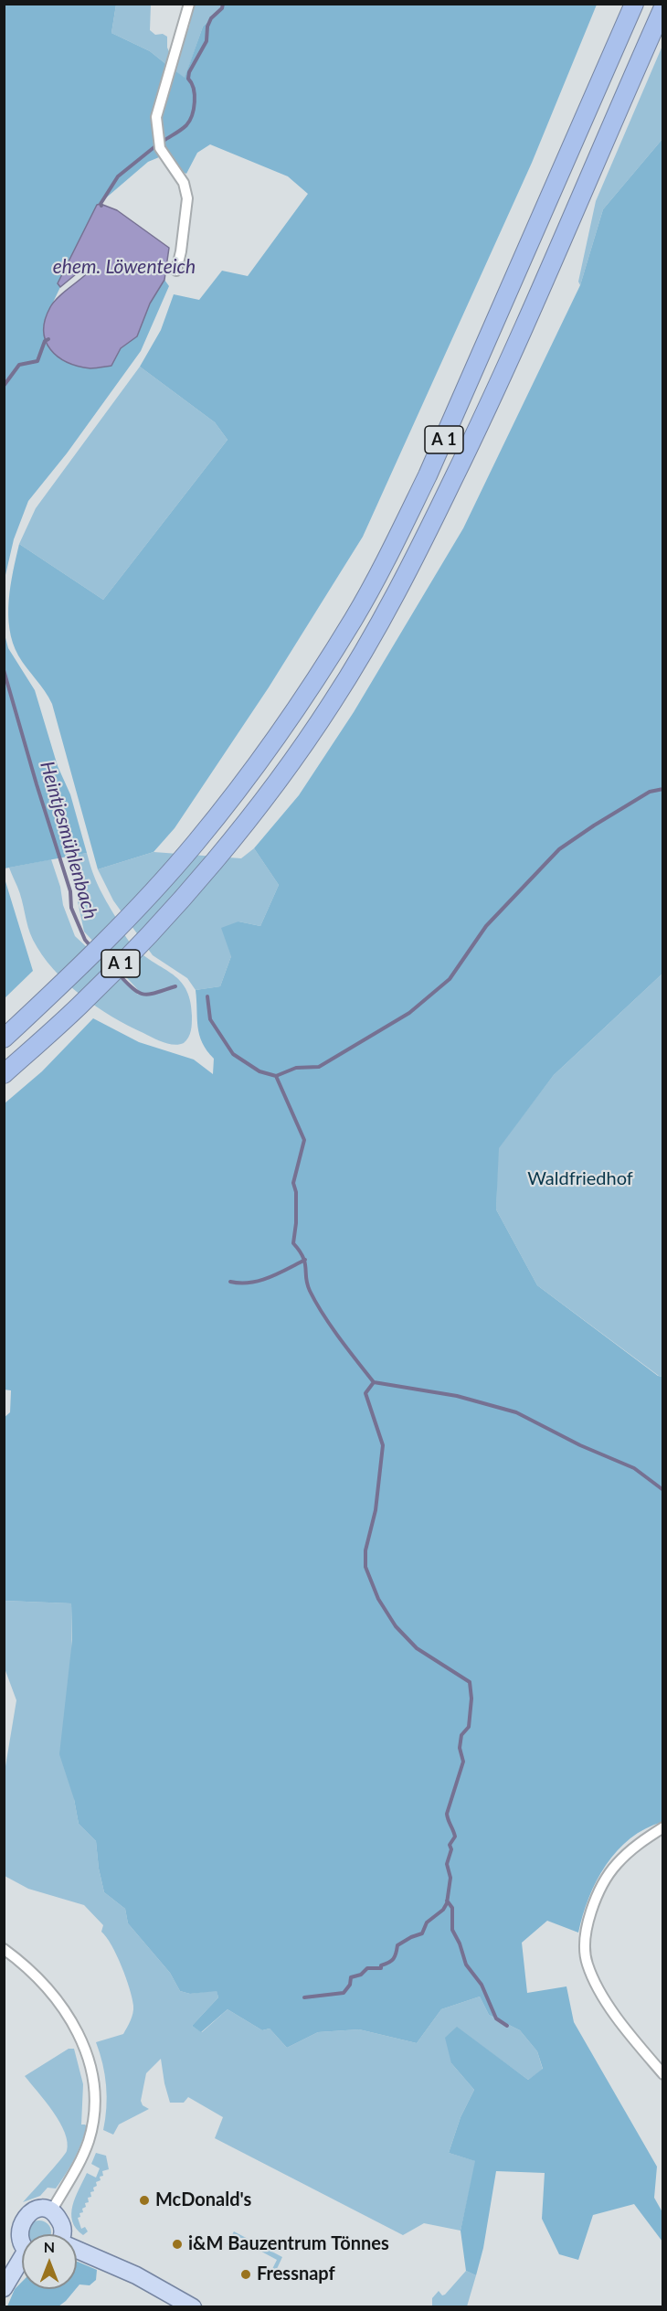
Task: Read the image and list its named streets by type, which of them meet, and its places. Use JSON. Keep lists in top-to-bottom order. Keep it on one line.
{"streets":{"highway":["A 1"]},"water":["ehem. Löwenteich","Heintjesmühlenbach"],"parks":["Waldfriedhof"],"places":["McDonald's","i&M Bauzentrum Tönnes","Fressnapf"],"north":"top"}
